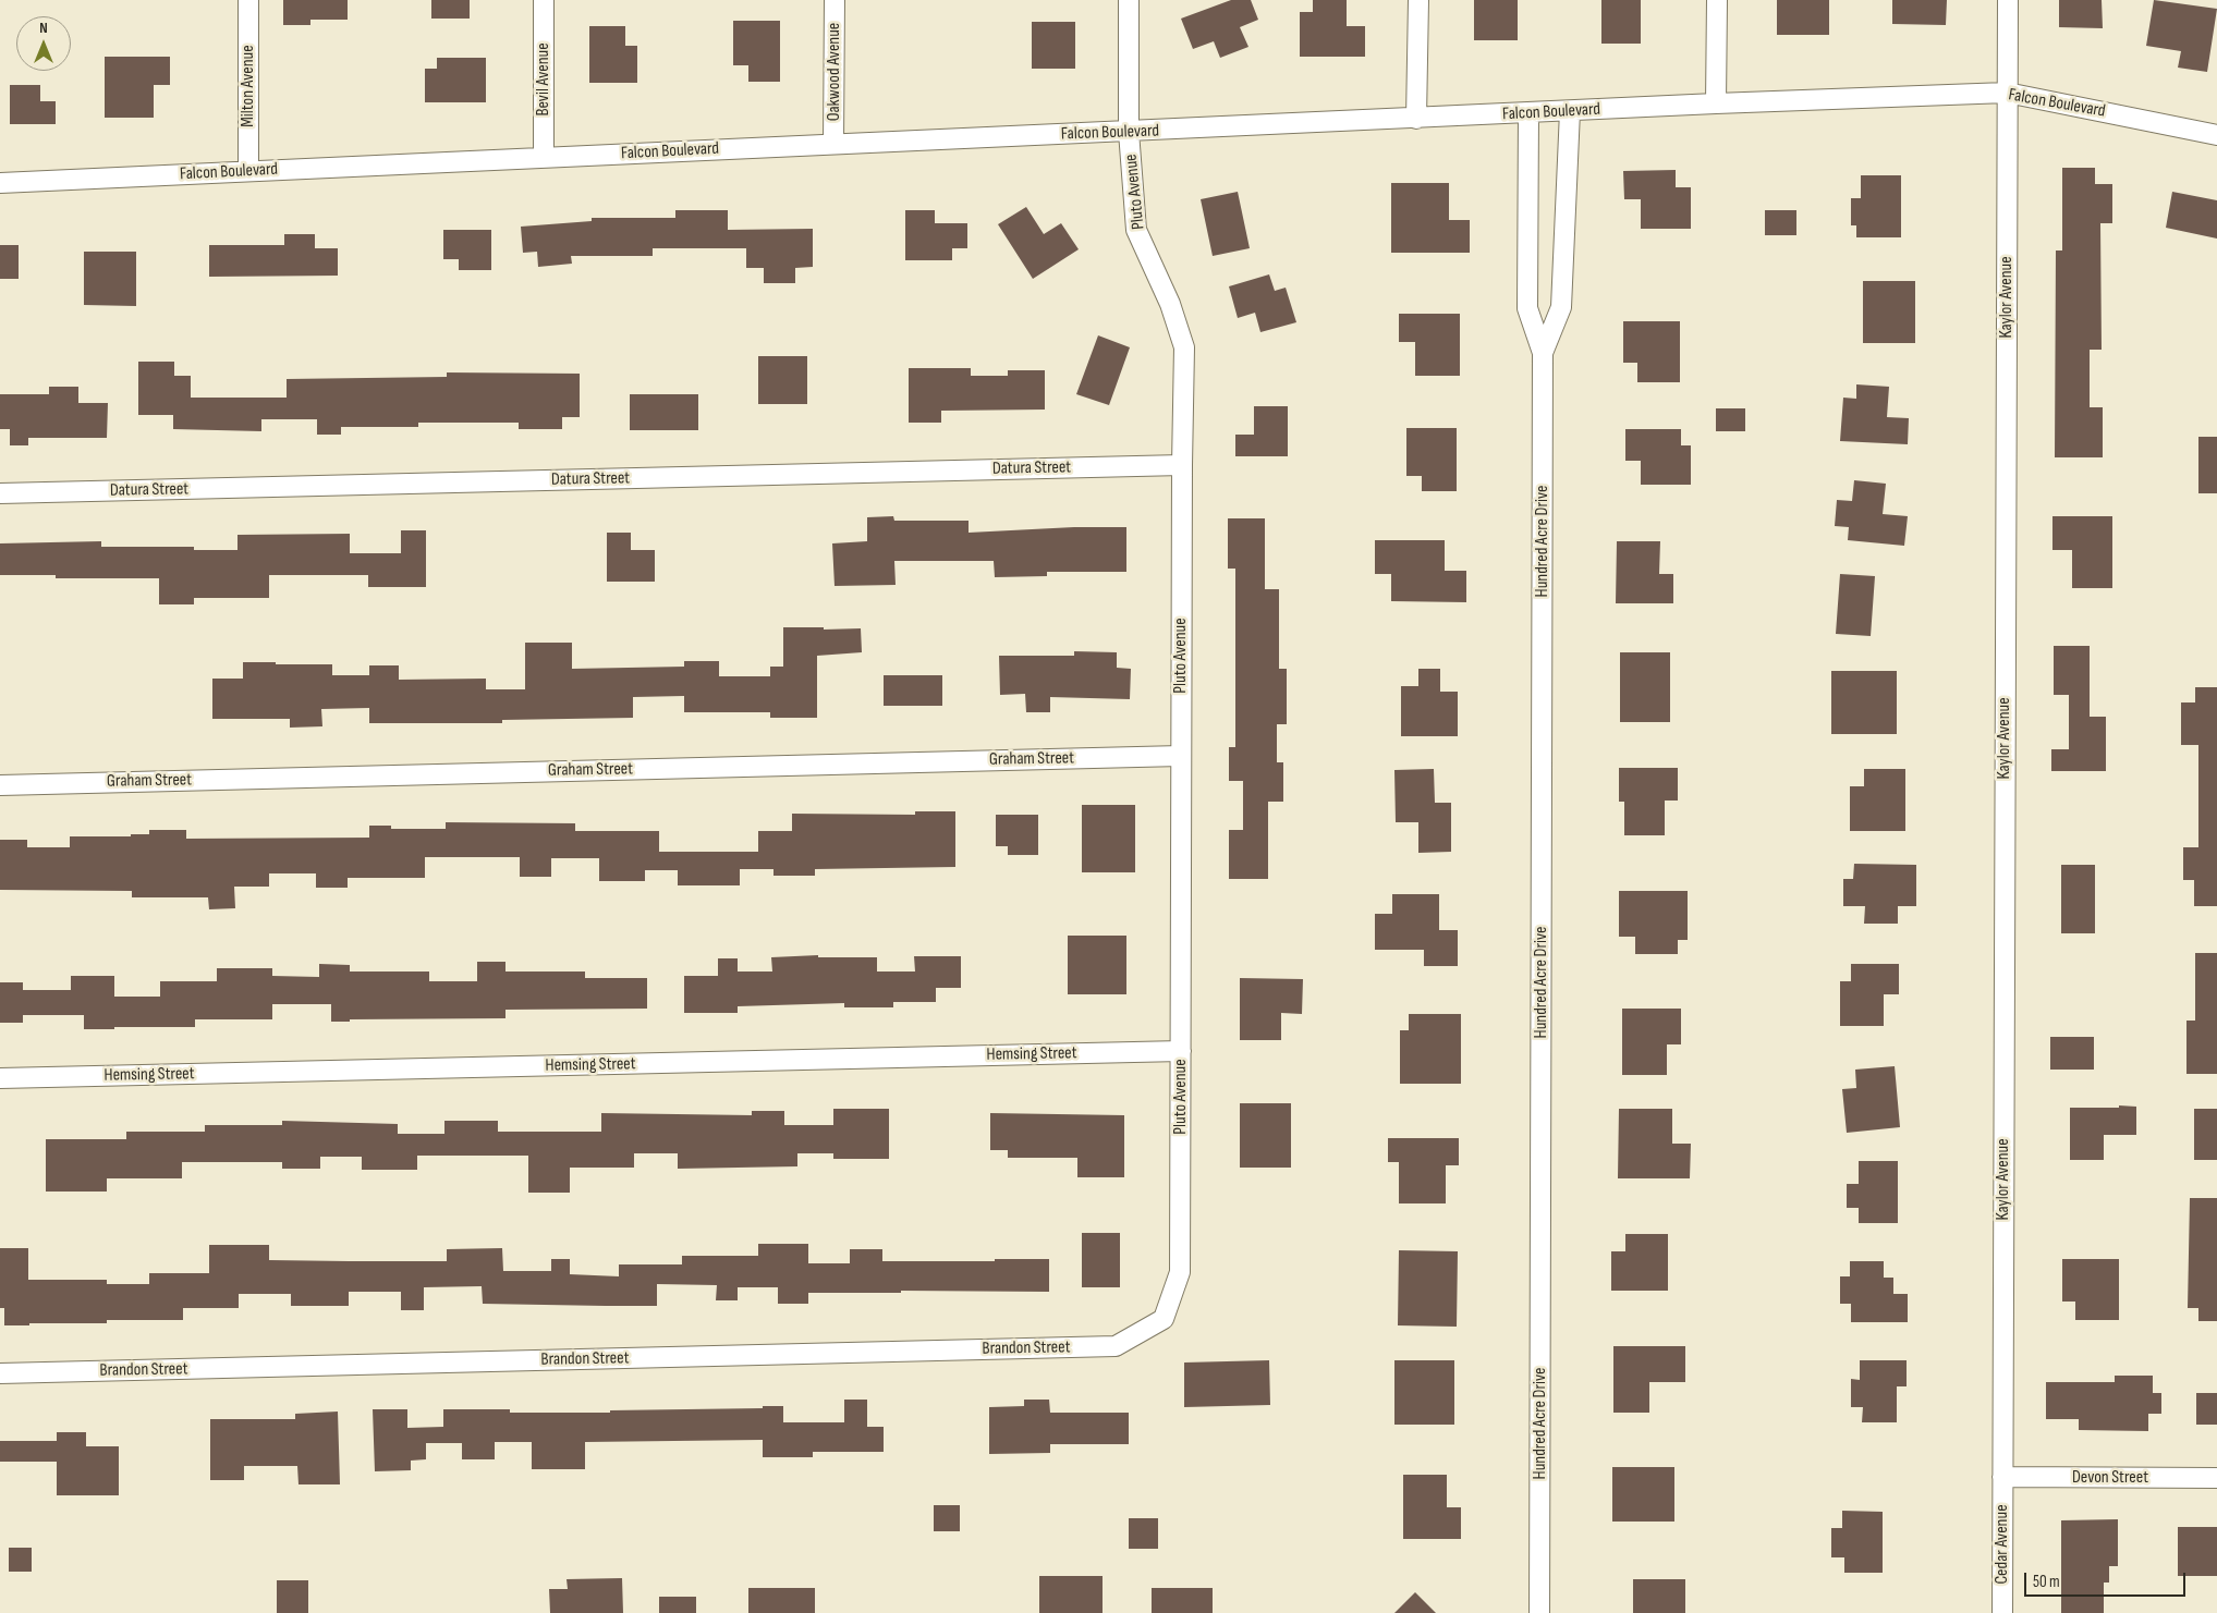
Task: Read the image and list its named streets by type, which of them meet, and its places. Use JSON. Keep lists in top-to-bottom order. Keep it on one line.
{"streets":{"street":["Oakwood Avenue","Bevil Avenue","Milton Avenue","Falcon Boulevard","Pluto Avenue","Kaylor Avenue","Datura Street","Hundred Acre Drive","Graham Street","Hemsing Street","Brandon Street","Devon Street","Cedar Avenue"]},"crossings":[["Oakwood Avenue","Falcon Boulevard"],["Bevil Avenue","Falcon Boulevard"],["Milton Avenue","Falcon Boulevard"],["Falcon Boulevard","Pluto Avenue"],["Falcon Boulevard","Kaylor Avenue"],["Falcon Boulevard","Hundred Acre Drive"],["Pluto Avenue","Datura Street"],["Pluto Avenue","Graham Street"],["Pluto Avenue","Hemsing Street"],["Pluto Avenue","Brandon Street"],["Kaylor Avenue","Devon Street"],["Kaylor Avenue","Cedar Avenue"],["Devon Street","Cedar Avenue"]],"scale_bar":"50 m","north":"top"}
